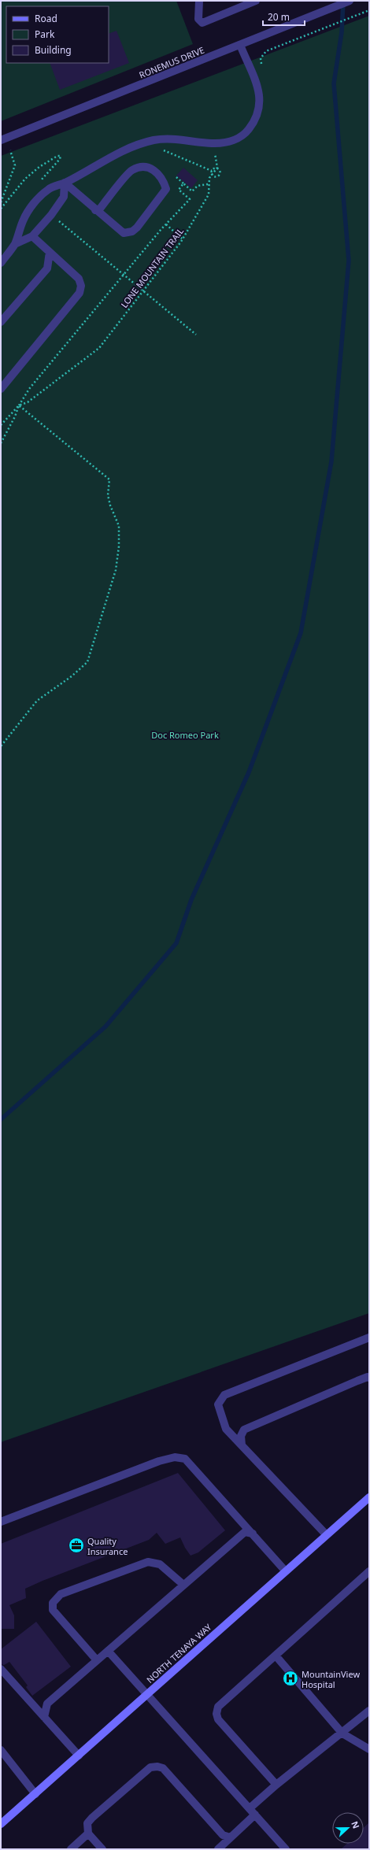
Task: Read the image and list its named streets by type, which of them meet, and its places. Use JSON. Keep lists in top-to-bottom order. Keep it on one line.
{"streets":{"main road":["NORTH TENAYA WAY"],"street":["RONEMUS DRIVE"],"path":["LONE MOUNTAIN TRAIL"]},"parks":["Doc Romeo Park"],"places":{"office":["Quality Insurance"],"hospital":["MountainView Hospital"]},"legend":["Road","Park","Building"],"scale_bar":"20 m","north":"right"}
